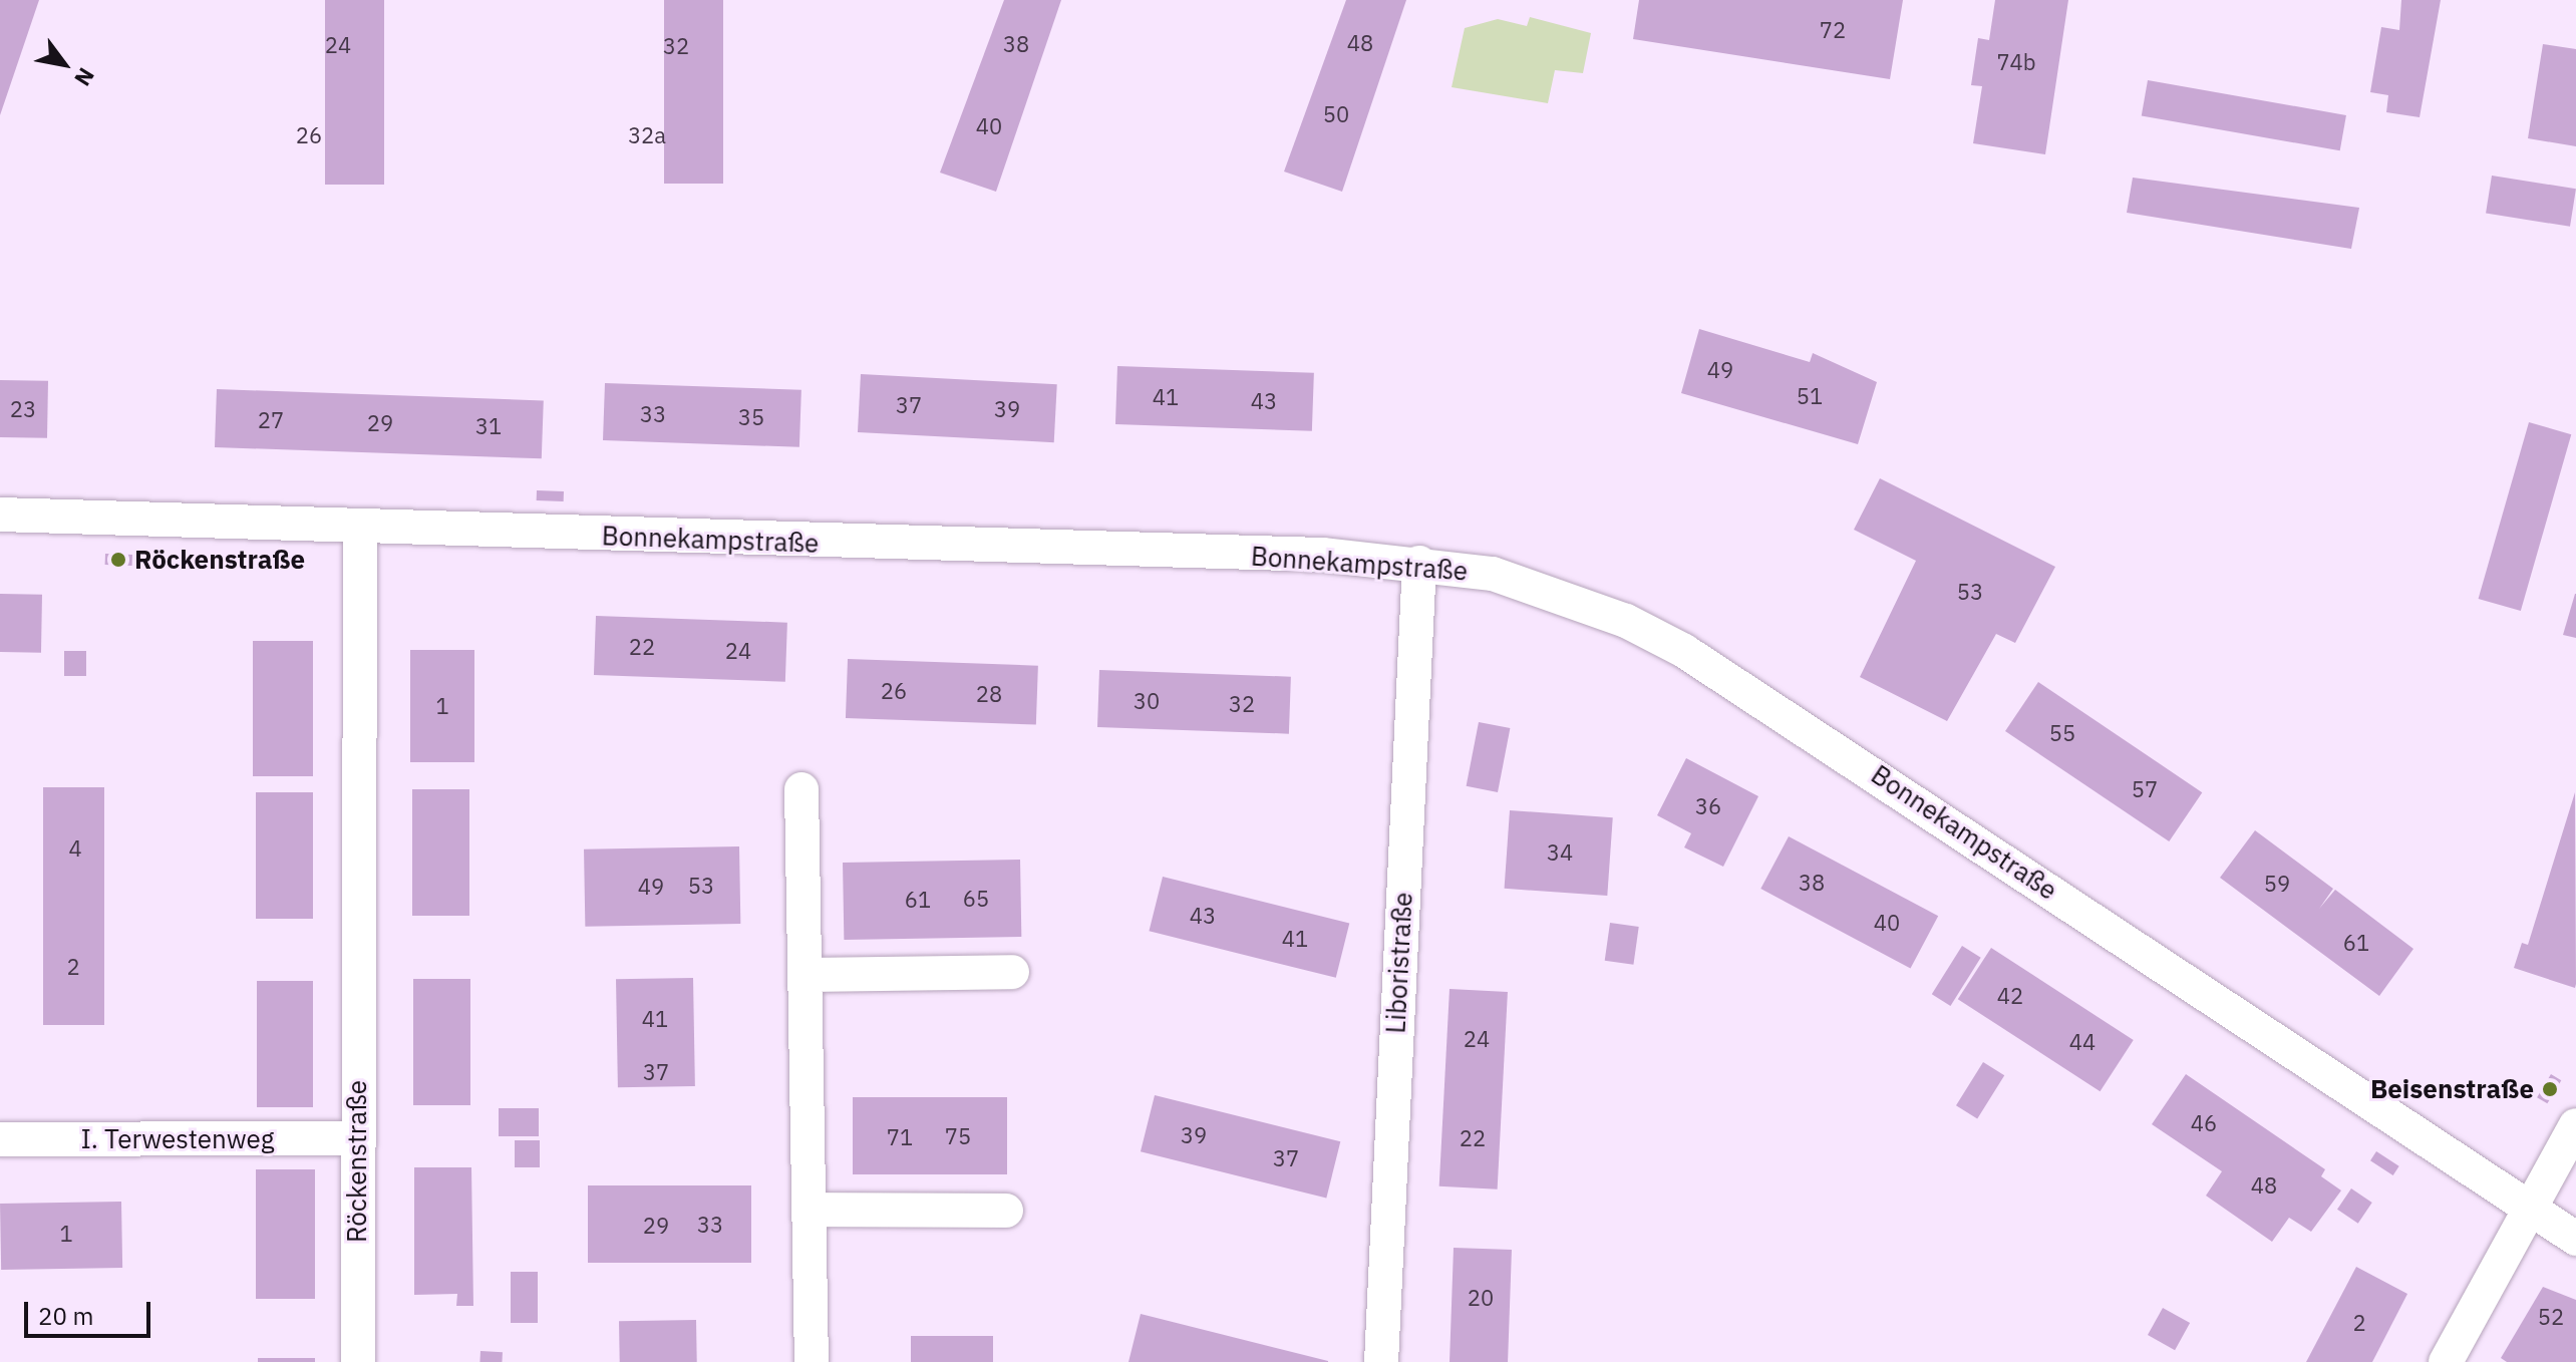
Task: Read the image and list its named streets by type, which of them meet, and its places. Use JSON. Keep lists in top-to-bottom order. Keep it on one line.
{"streets":{"street":["Bonnekampstraße","Liboristraße","I. Terwestenweg","Röckenstraße"]},"crossings":[["Bonnekampstraße","Liboristraße"],["Bonnekampstraße","Röckenstraße"],["I. Terwestenweg","Röckenstraße"]],"places":["Röckenstraße","Beisenstraße"],"house_numbers":["72","48","38","24","32","74b","50","40","26","32a","49","51","41","43","37","23","39","33","35","27","29","31","53","22","24","26","28","30","32","1","55","57","36","4","34","38","59","53","49","65","61","43","40","41","61","2","42","41","24","44","37","46","39","75","71","22","37","48","33","29","1","20","52","2"],"scale_bar":"20 m","north":"bottom right"}
